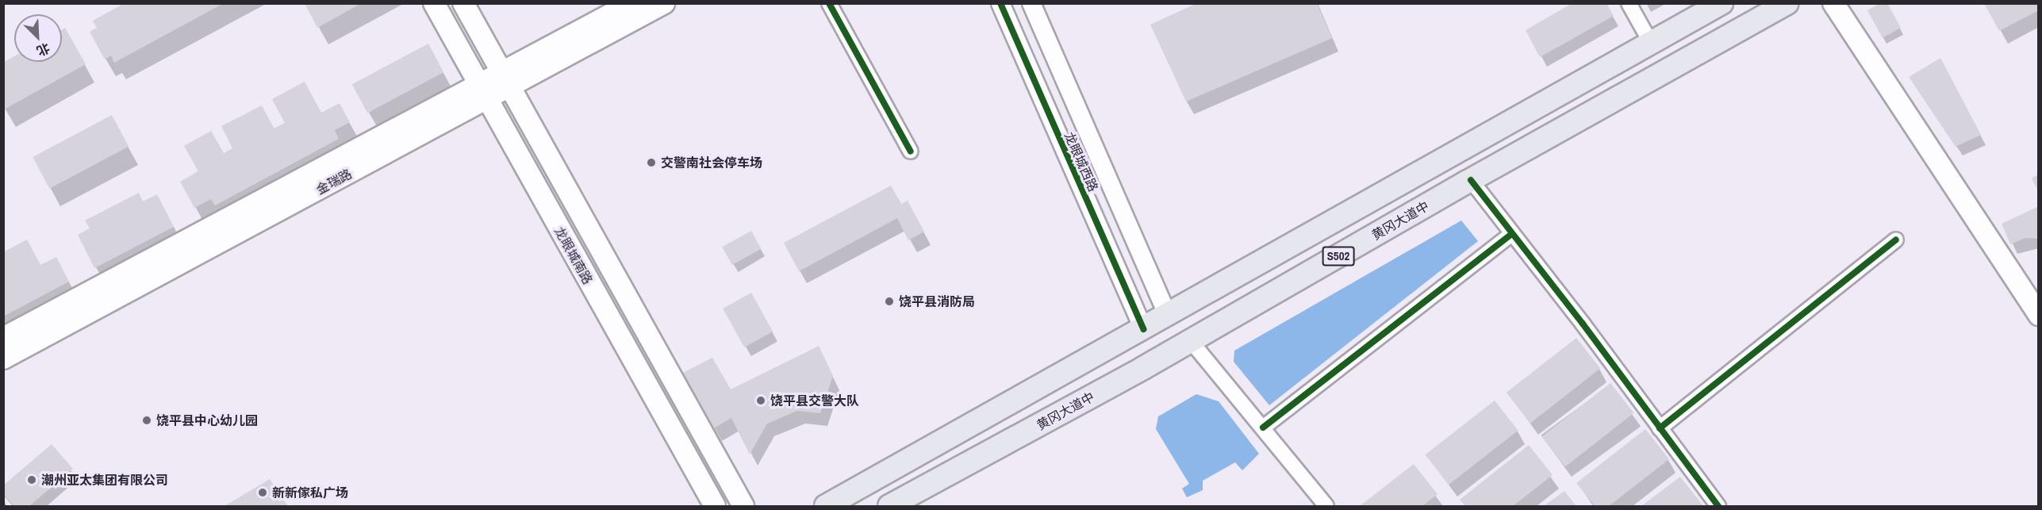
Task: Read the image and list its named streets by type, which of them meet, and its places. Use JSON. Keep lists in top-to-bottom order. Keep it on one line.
{"streets":{"main road":["金瑞路","黄冈大道中","龙眼城南路","S502"],"street":["龙眼城西路"]},"crossings":[["龙眼城西路","S502"],["金瑞路","龙眼城南路"]],"places":["交警南社会停车场","饶平县消防局","饶平县交警大队","饶平县中心幼儿园","潮州亚太集团有限公司","新新傢私广场"],"north":"bottom right"}
